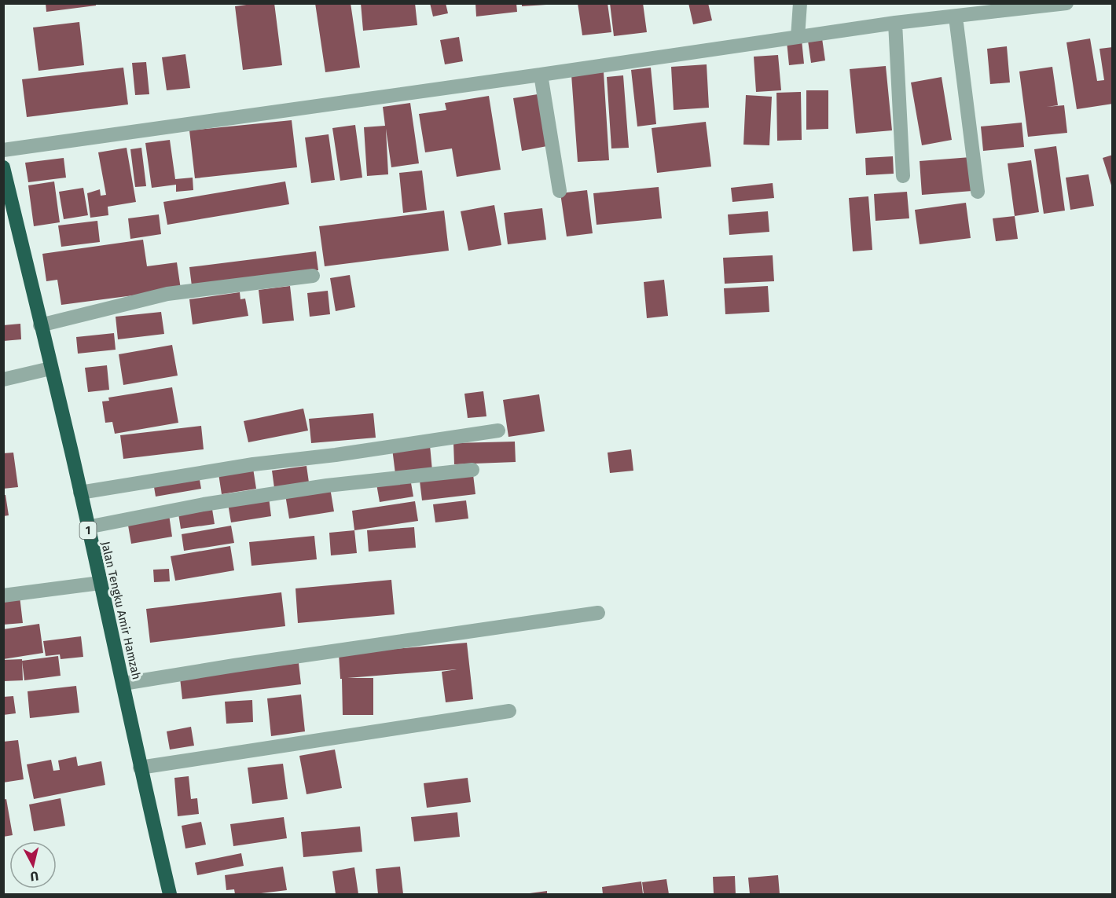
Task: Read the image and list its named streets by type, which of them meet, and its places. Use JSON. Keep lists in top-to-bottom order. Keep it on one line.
{"streets":{"highway":["1","Jalan Tengku Amir Hamzah"]},"north":"bottom"}
